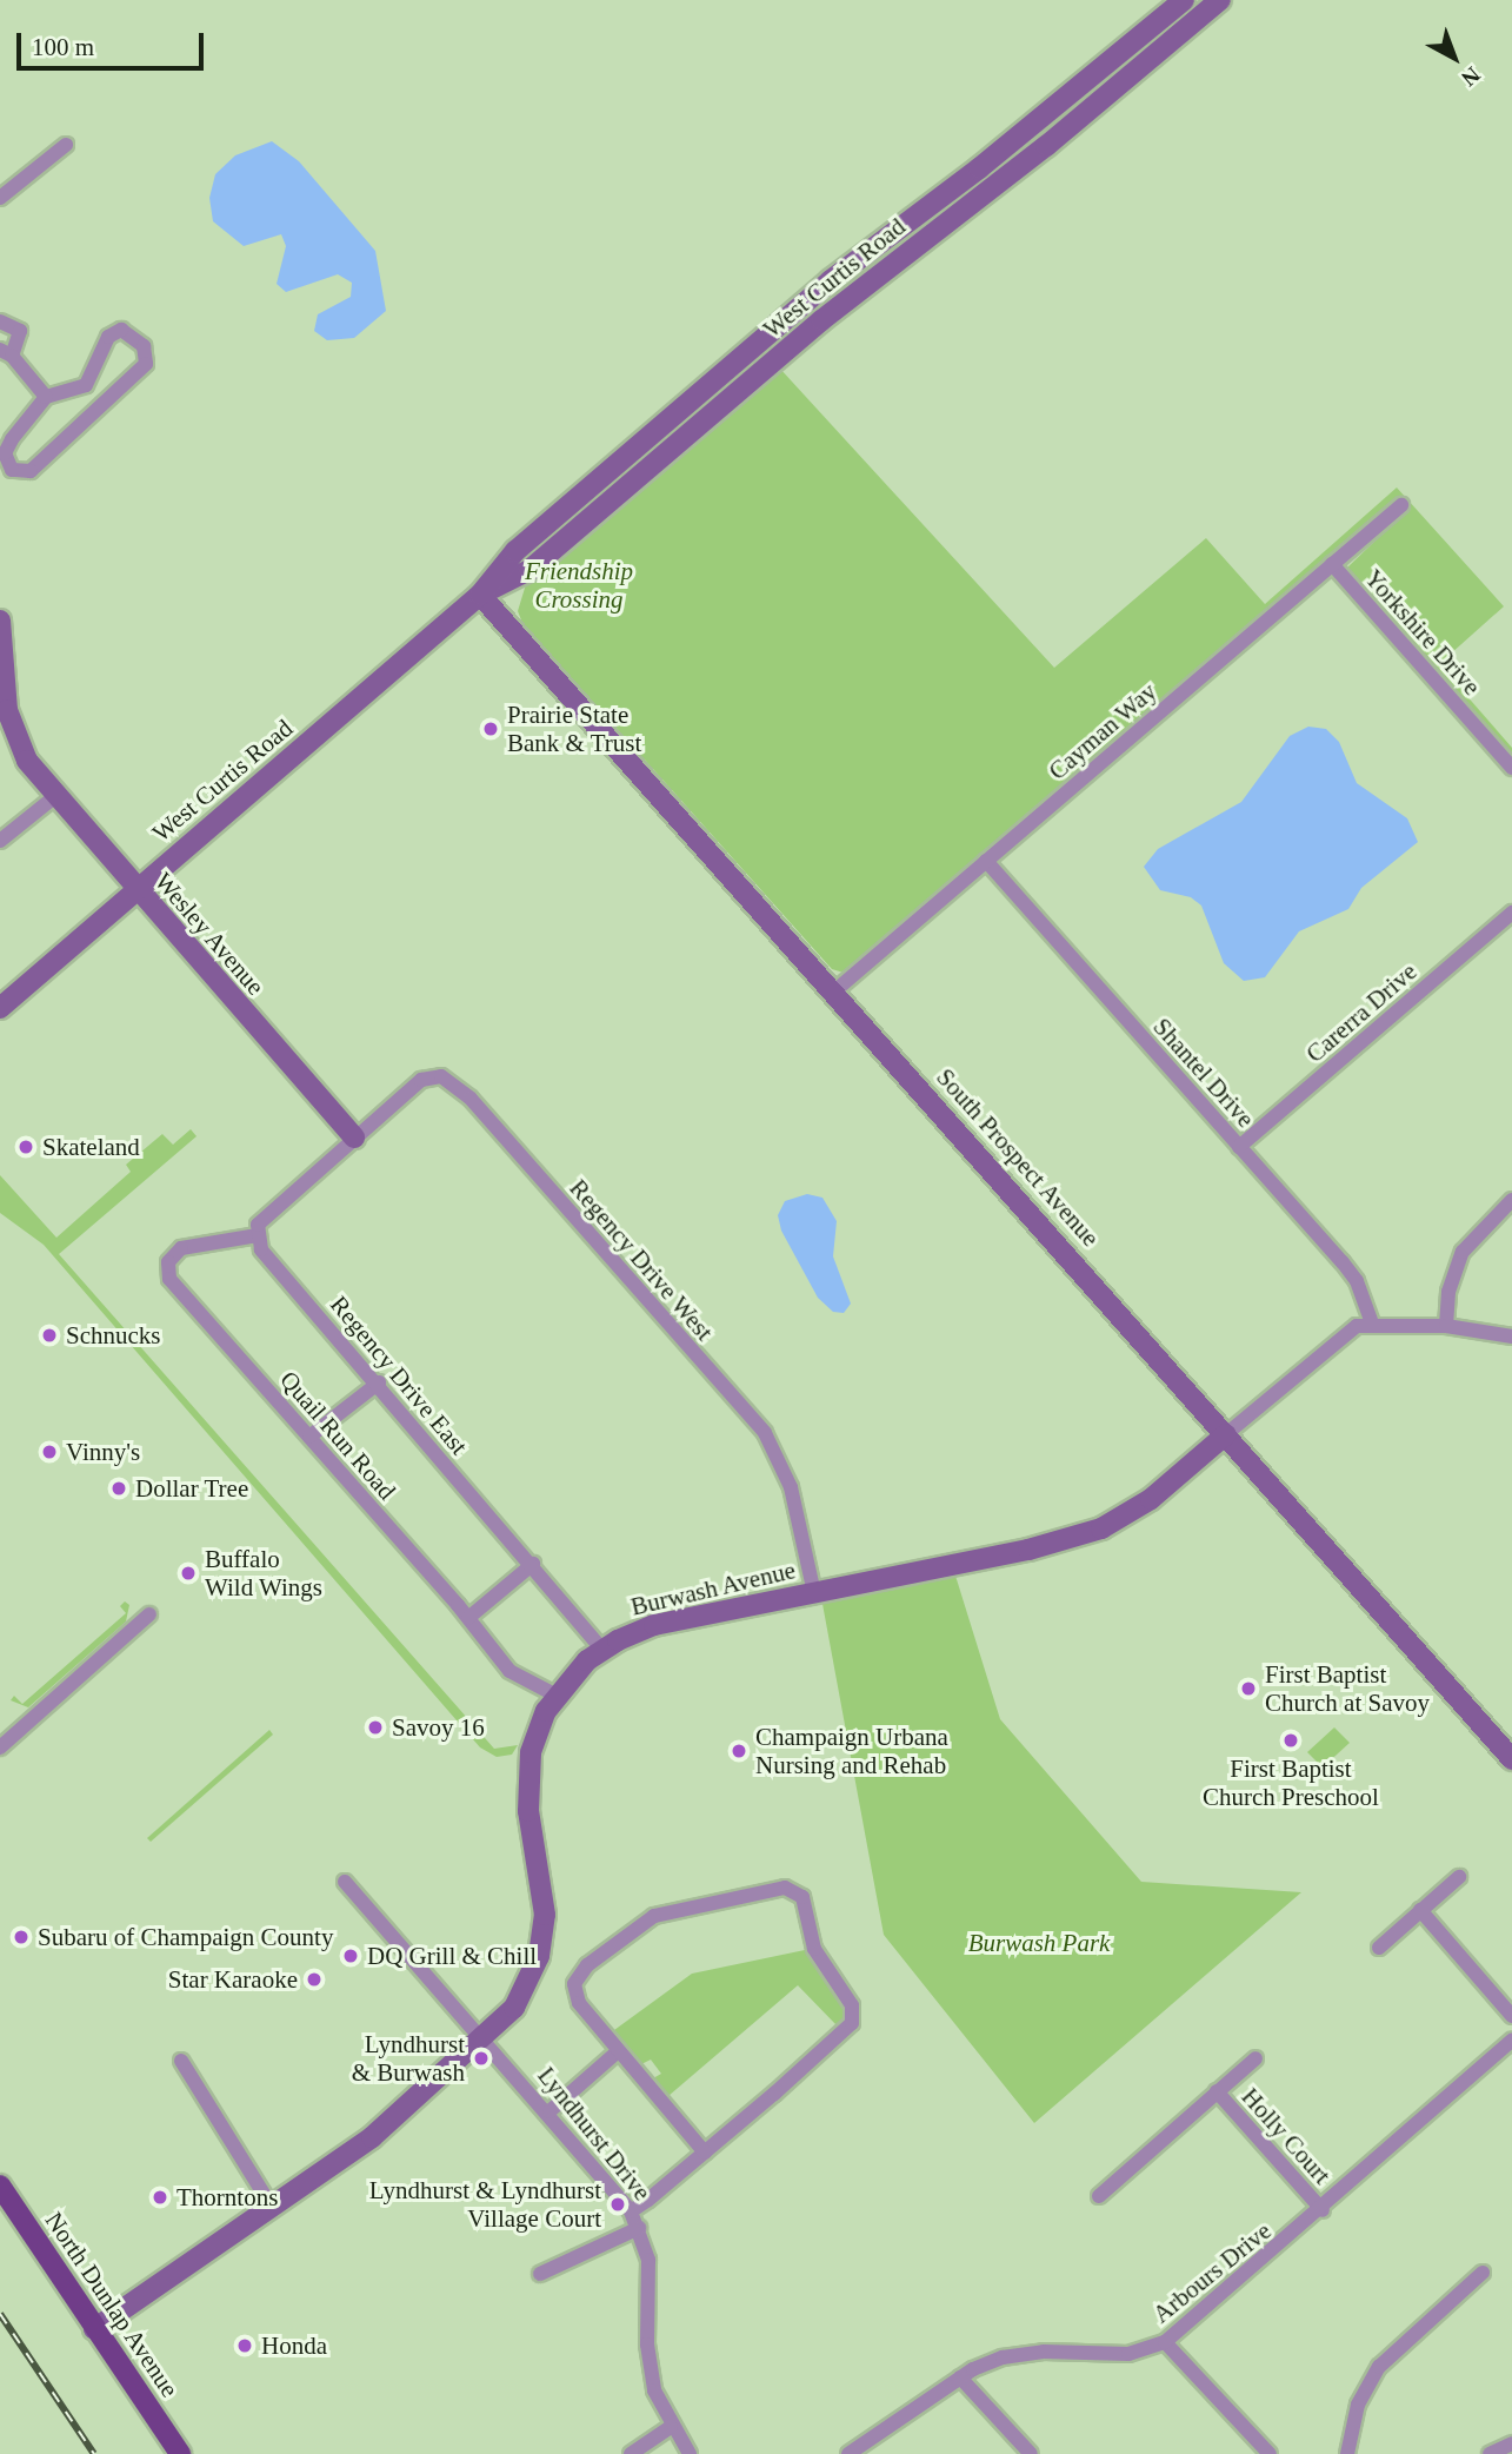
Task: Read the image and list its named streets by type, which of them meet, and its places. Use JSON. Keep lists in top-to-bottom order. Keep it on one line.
{"streets":{"main road":["West Curtis Road","Wesley Avenue","South Prospect Avenue","Burwash Avenue","North Dunlap Avenue"],"street":["Yorkshire Drive","Cayman Way","Carerra Drive","Shantel Drive","Regency Drive West","Regency Drive East","Quail Run Road","Lyndhurst Drive","Holly Court","Arbours Drive"]},"crossings":[["West Curtis Road","Wesley Avenue"],["West Curtis Road","South Prospect Avenue"],["Yorkshire Drive","Cayman Way"],["Cayman Way","Shantel Drive"],["Cayman Way","South Prospect Avenue"],["Wesley Avenue","Regency Drive West"],["Carerra Drive","Shantel Drive"],["South Prospect Avenue","Burwash Avenue"],["Regency Drive West","Burwash Avenue"],["Regency Drive East","Quail Run Road"],["Regency Drive East","Burwash Avenue"],["Quail Run Road","Burwash Avenue"],["Burwash Avenue","Lyndhurst Drive"],["Burwash Avenue","North Dunlap Avenue"],["Holly Court","Arbours Drive"]],"parks":["Friendship Crossing","Burwash Park"],"places":["Prairie State Bank & Trust","Skateland","Schnucks","Vinny's","Dollar Tree","Buffalo Wild Wings","First Baptist Church at Savoy","Savoy 16","First Baptist Church Preschool","Champaign Urbana Nursing and Rehab","Subaru of Champaign County","DQ Grill & Chill","Star Karaoke","Lyndhurst & Burwash","Thorntons","Lyndhurst & Lyndhurst Village Court","Honda"],"scale_bar":"100 m","north":"bottom right"}
